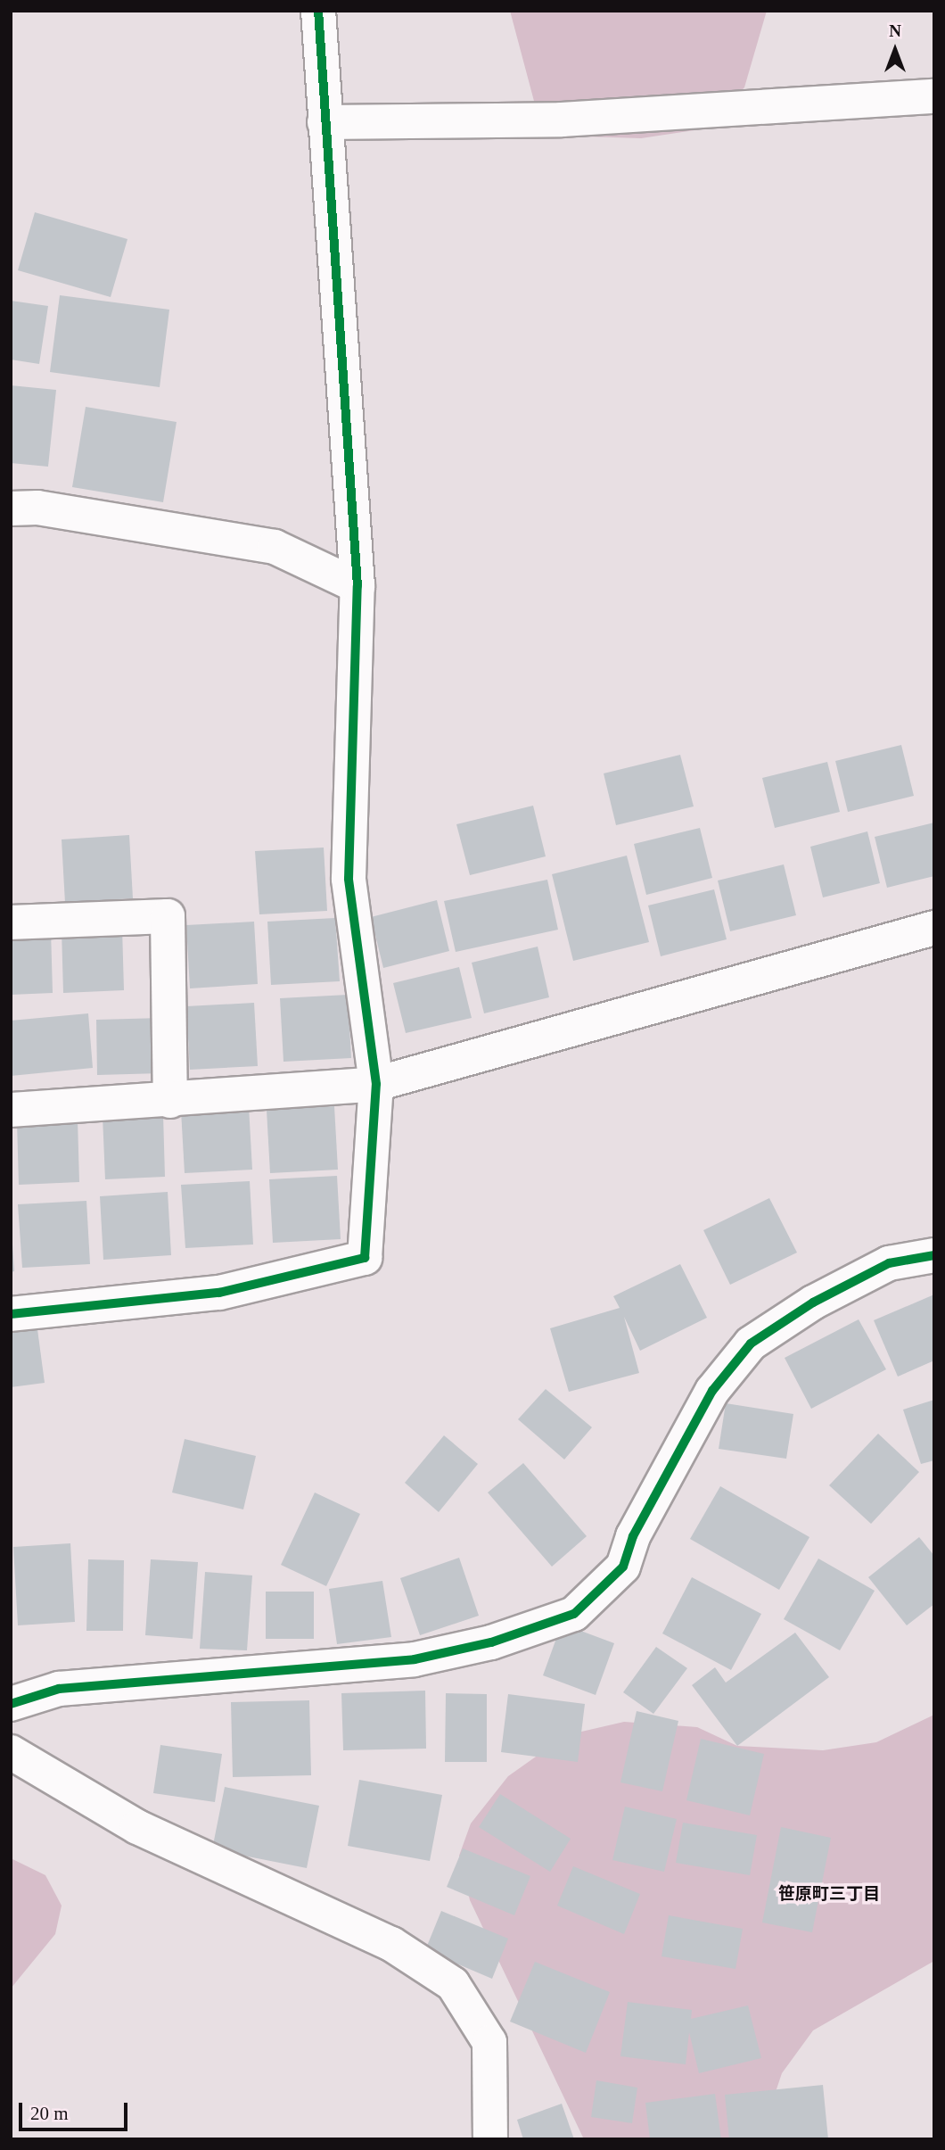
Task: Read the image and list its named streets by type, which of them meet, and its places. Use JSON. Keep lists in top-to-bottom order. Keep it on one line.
{"districts":["笹原町三丁目"],"scale_bar":"20 m","north":"top"}
